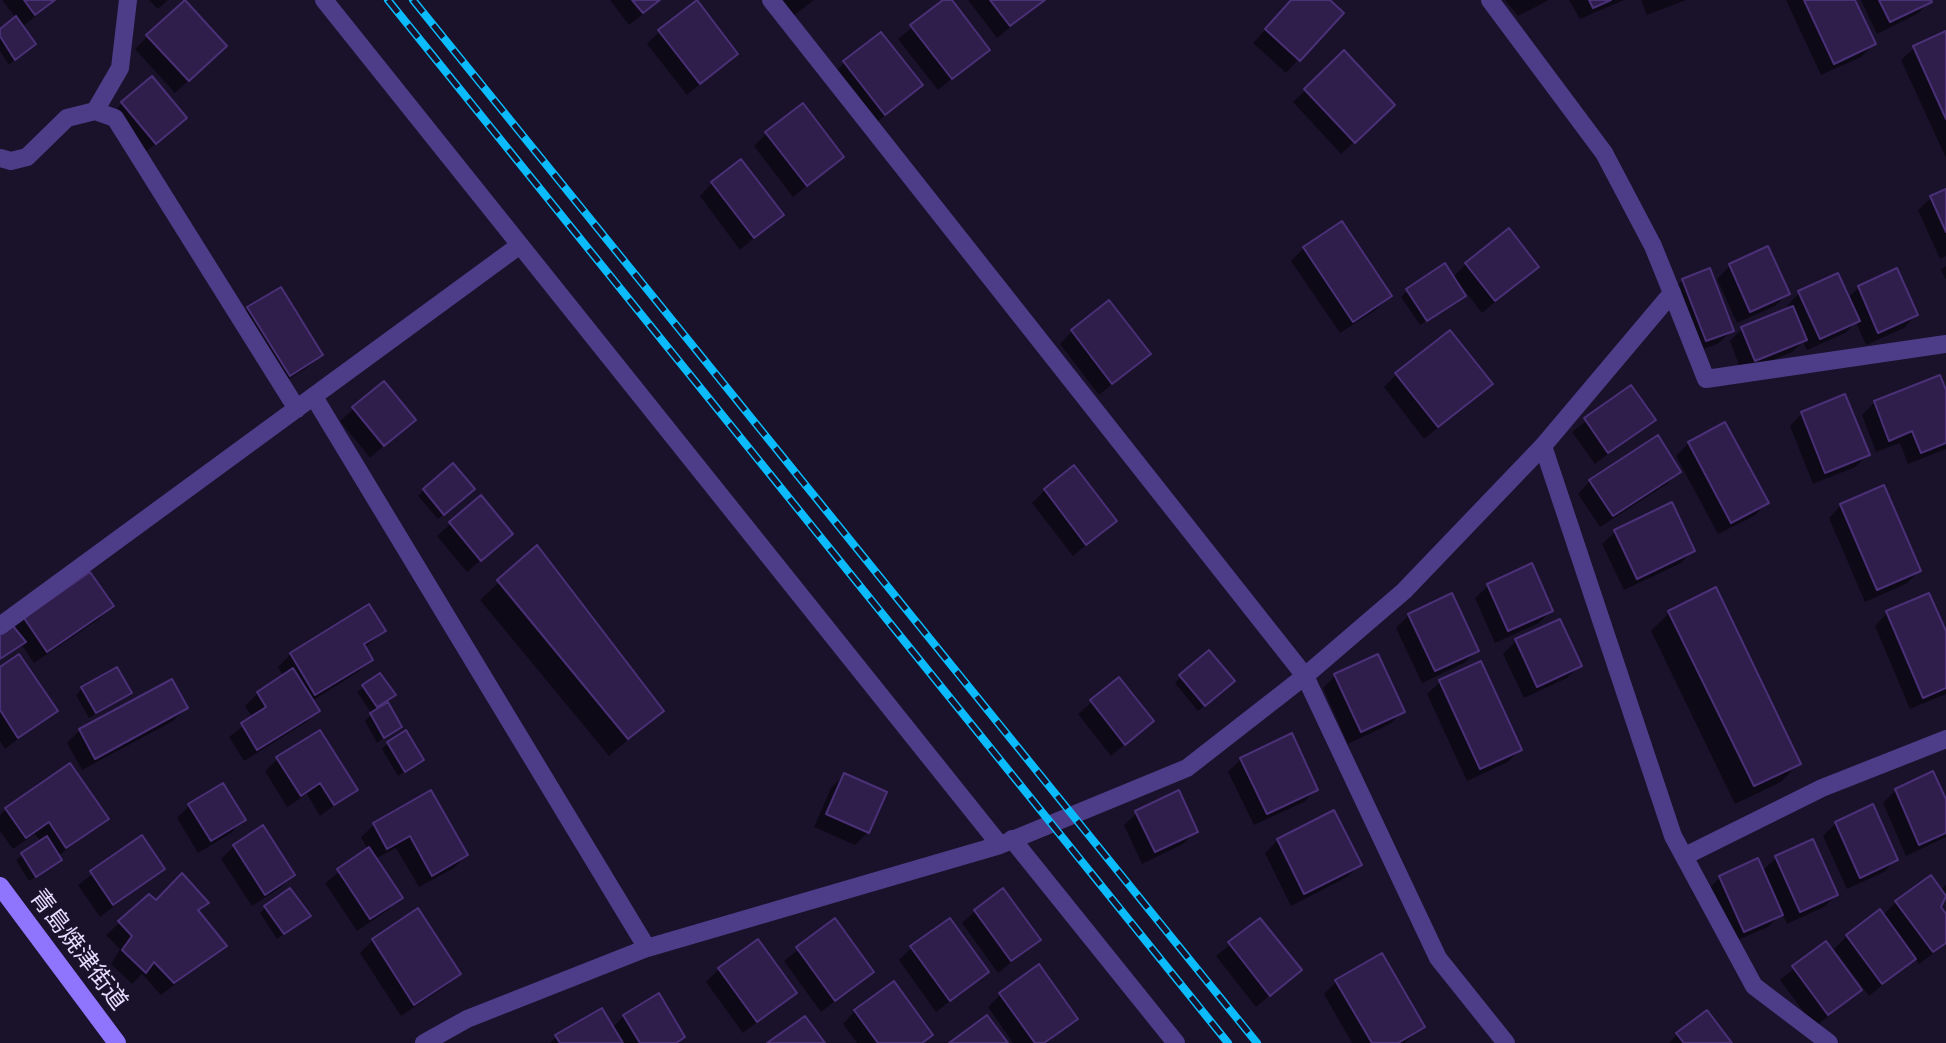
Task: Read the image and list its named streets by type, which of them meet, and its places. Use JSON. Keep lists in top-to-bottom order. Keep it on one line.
{"streets":{"main road":["青島焼津街道"]}}
